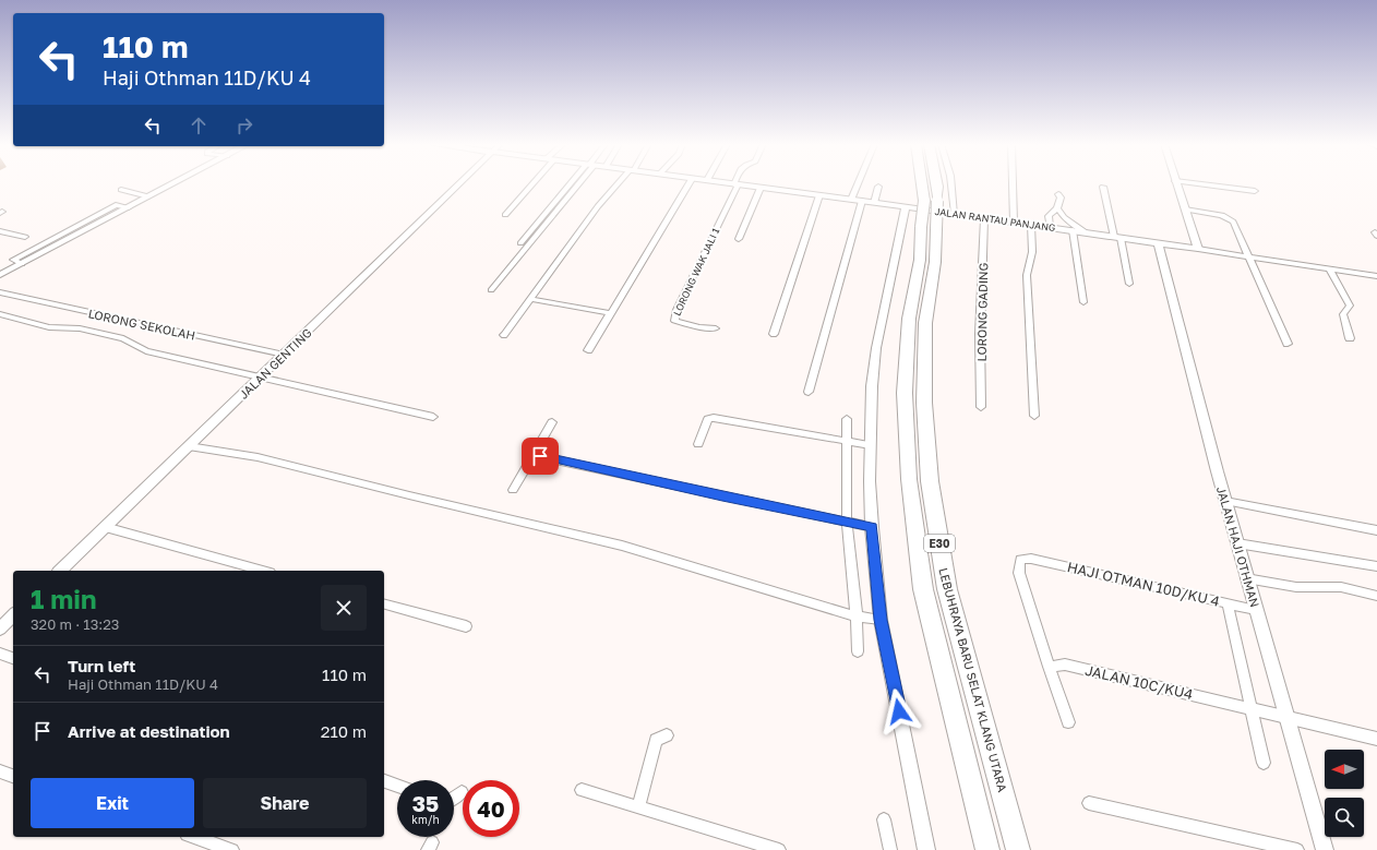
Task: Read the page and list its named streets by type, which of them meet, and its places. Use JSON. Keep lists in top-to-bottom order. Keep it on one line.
{"streets":{"highway":["E30","LEBUHRAYA BARU SELAT KLANG UTARA"],"street":["JALAN RANTAU PANJANG","LORONG WAK JALI 1","LORONG GADING","LORONG SEKOLAH","JALAN GENTING","JALAN HAJI OTHMAN","HAJI OTMAN 10D/KU 4","JALAN 10C/KU4"]},"crossings":[["JALAN RANTAU PANJANG","LORONG WAK JALI 1"],["JALAN RANTAU PANJANG","LORONG GADING"],["JALAN RANTAU PANJANG","JALAN HAJI OTHMAN"],["LORONG SEKOLAH","JALAN GENTING"],["JALAN HAJI OTHMAN","HAJI OTMAN 10D/KU 4"],["JALAN HAJI OTHMAN","JALAN 10C/KU4"],["HAJI OTMAN 10D/KU 4","JALAN 10C/KU4"]],"north":"left","page":{"turn":["110 m","Haji Othman 11D/KU 4"],"heading":["1 min","320 m · 13:23"],"list":[{"name":"Turn left","note":"Haji Othman 11D/KU 4","value":"110 m"},{"name":"Arrive at destination","value":"210 m"}],"buttons":["Exit","Share"],"speed":"35 km/h","limit":"40"}}
